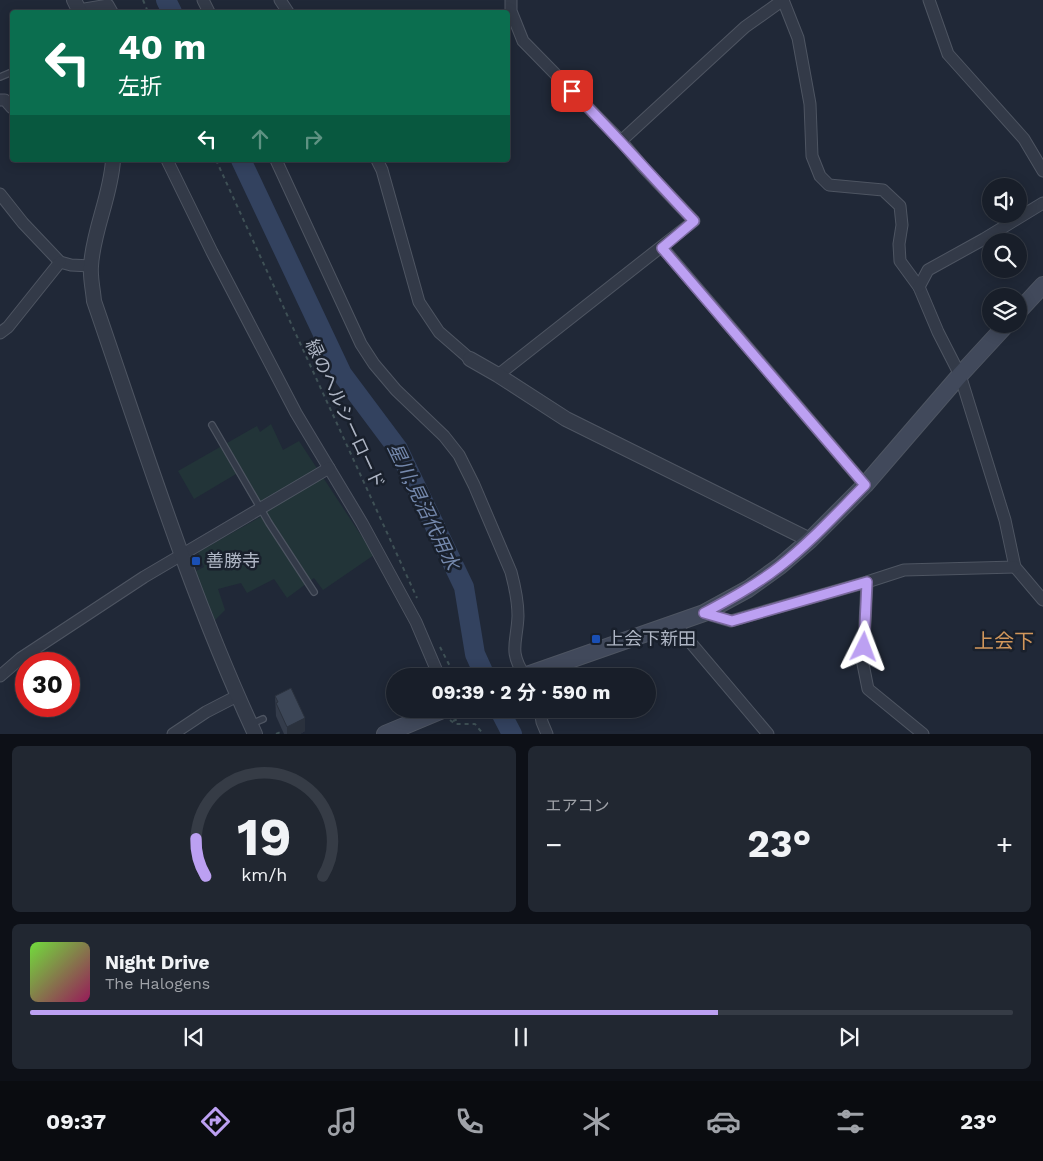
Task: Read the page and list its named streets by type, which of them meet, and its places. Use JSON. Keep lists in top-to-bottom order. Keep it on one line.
{"streets":{"path":["緑のヘルシーロード"]},"districts":["上会下"],"water":["星川;見沼代用水"],"places":{"transit":["善勝寺","上会下新田"]},"page":{"turn":["40 m","左折"],"limit":"30","trip":"09:39 · 2 分 · 590 m","tile":"エアコン","heat":["−","23°","+"],"song":["Night Drive","The Halogens"],"tabs":["09:37","23°"],"gauge":["19","km/h"]}}
